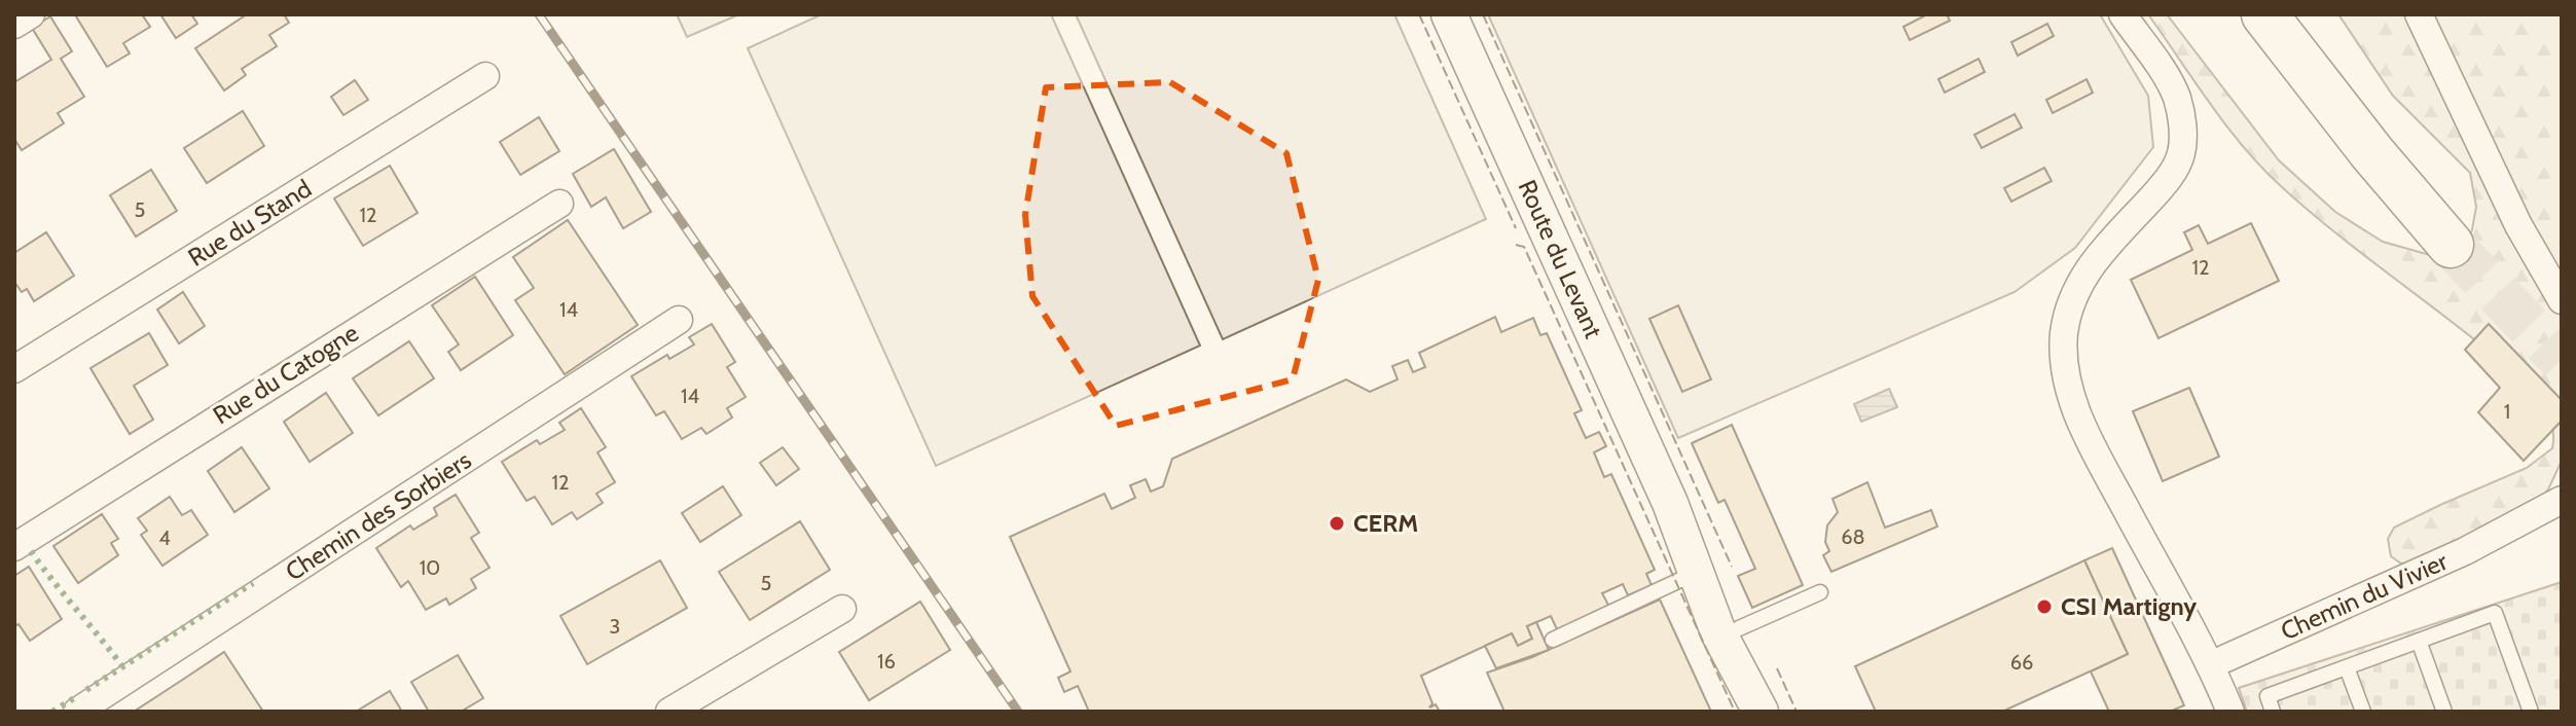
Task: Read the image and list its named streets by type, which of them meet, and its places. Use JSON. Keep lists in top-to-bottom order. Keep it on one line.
{"streets":{"street":["Rue du Stand","Route du Levant","Rue du Catogne","Chemin des Sorbiers","Chemin du Vivier"]},"places":["CERM","CSI Martigny"],"house_numbers":["5","12","12","14","14","1","12","68","4","10","5","3","16","66"]}
